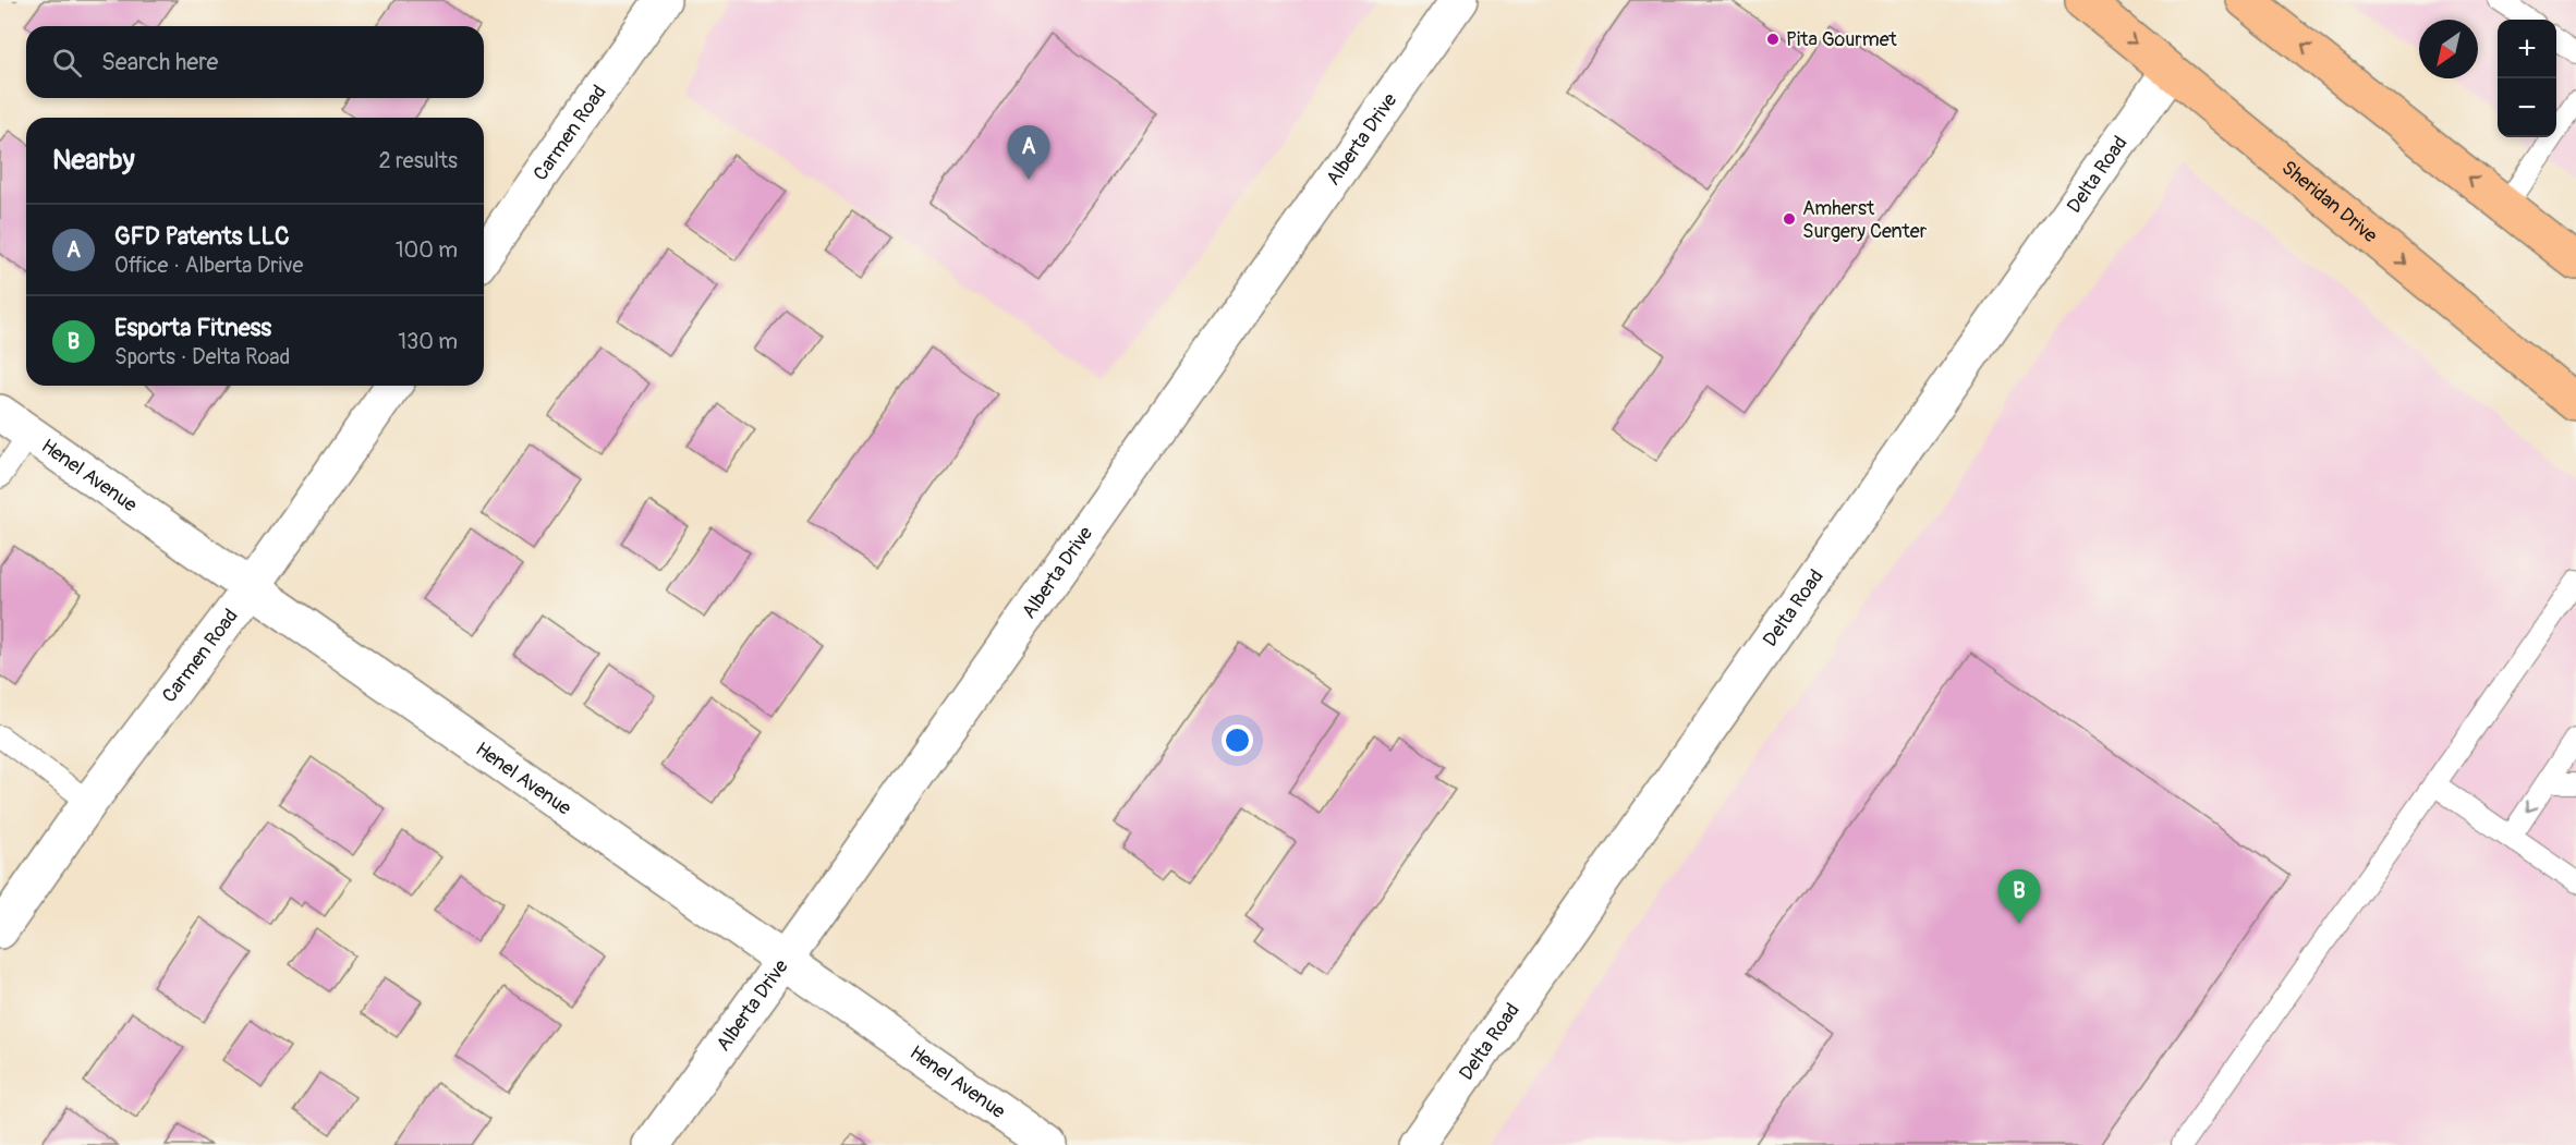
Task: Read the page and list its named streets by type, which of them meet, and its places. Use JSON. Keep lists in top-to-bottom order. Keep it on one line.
{"streets":{"main road":["Sheridan Drive"],"street":["Carmen Road","Alberta Drive","Delta Road","Henel Avenue"]},"crossings":[["Carmen Road","Henel Avenue"],["Alberta Drive","Henel Avenue"],["Delta Road","Sheridan Drive"]],"places":["Pita Gourmet","Amherst Surgery Center"],"north":"bottom left","page":{"map_buttons":["+","−"],"search":"Search here","heading":["Nearby","2 results"],"pins":["A","B"],"list":[{"mark":"A","name":"GFD Patents LLC","note":"Office · Alberta Drive","value":"100 m"},{"mark":"B","name":"Esporta Fitness","note":"Sports · Delta Road","value":"130 m"}]}}
